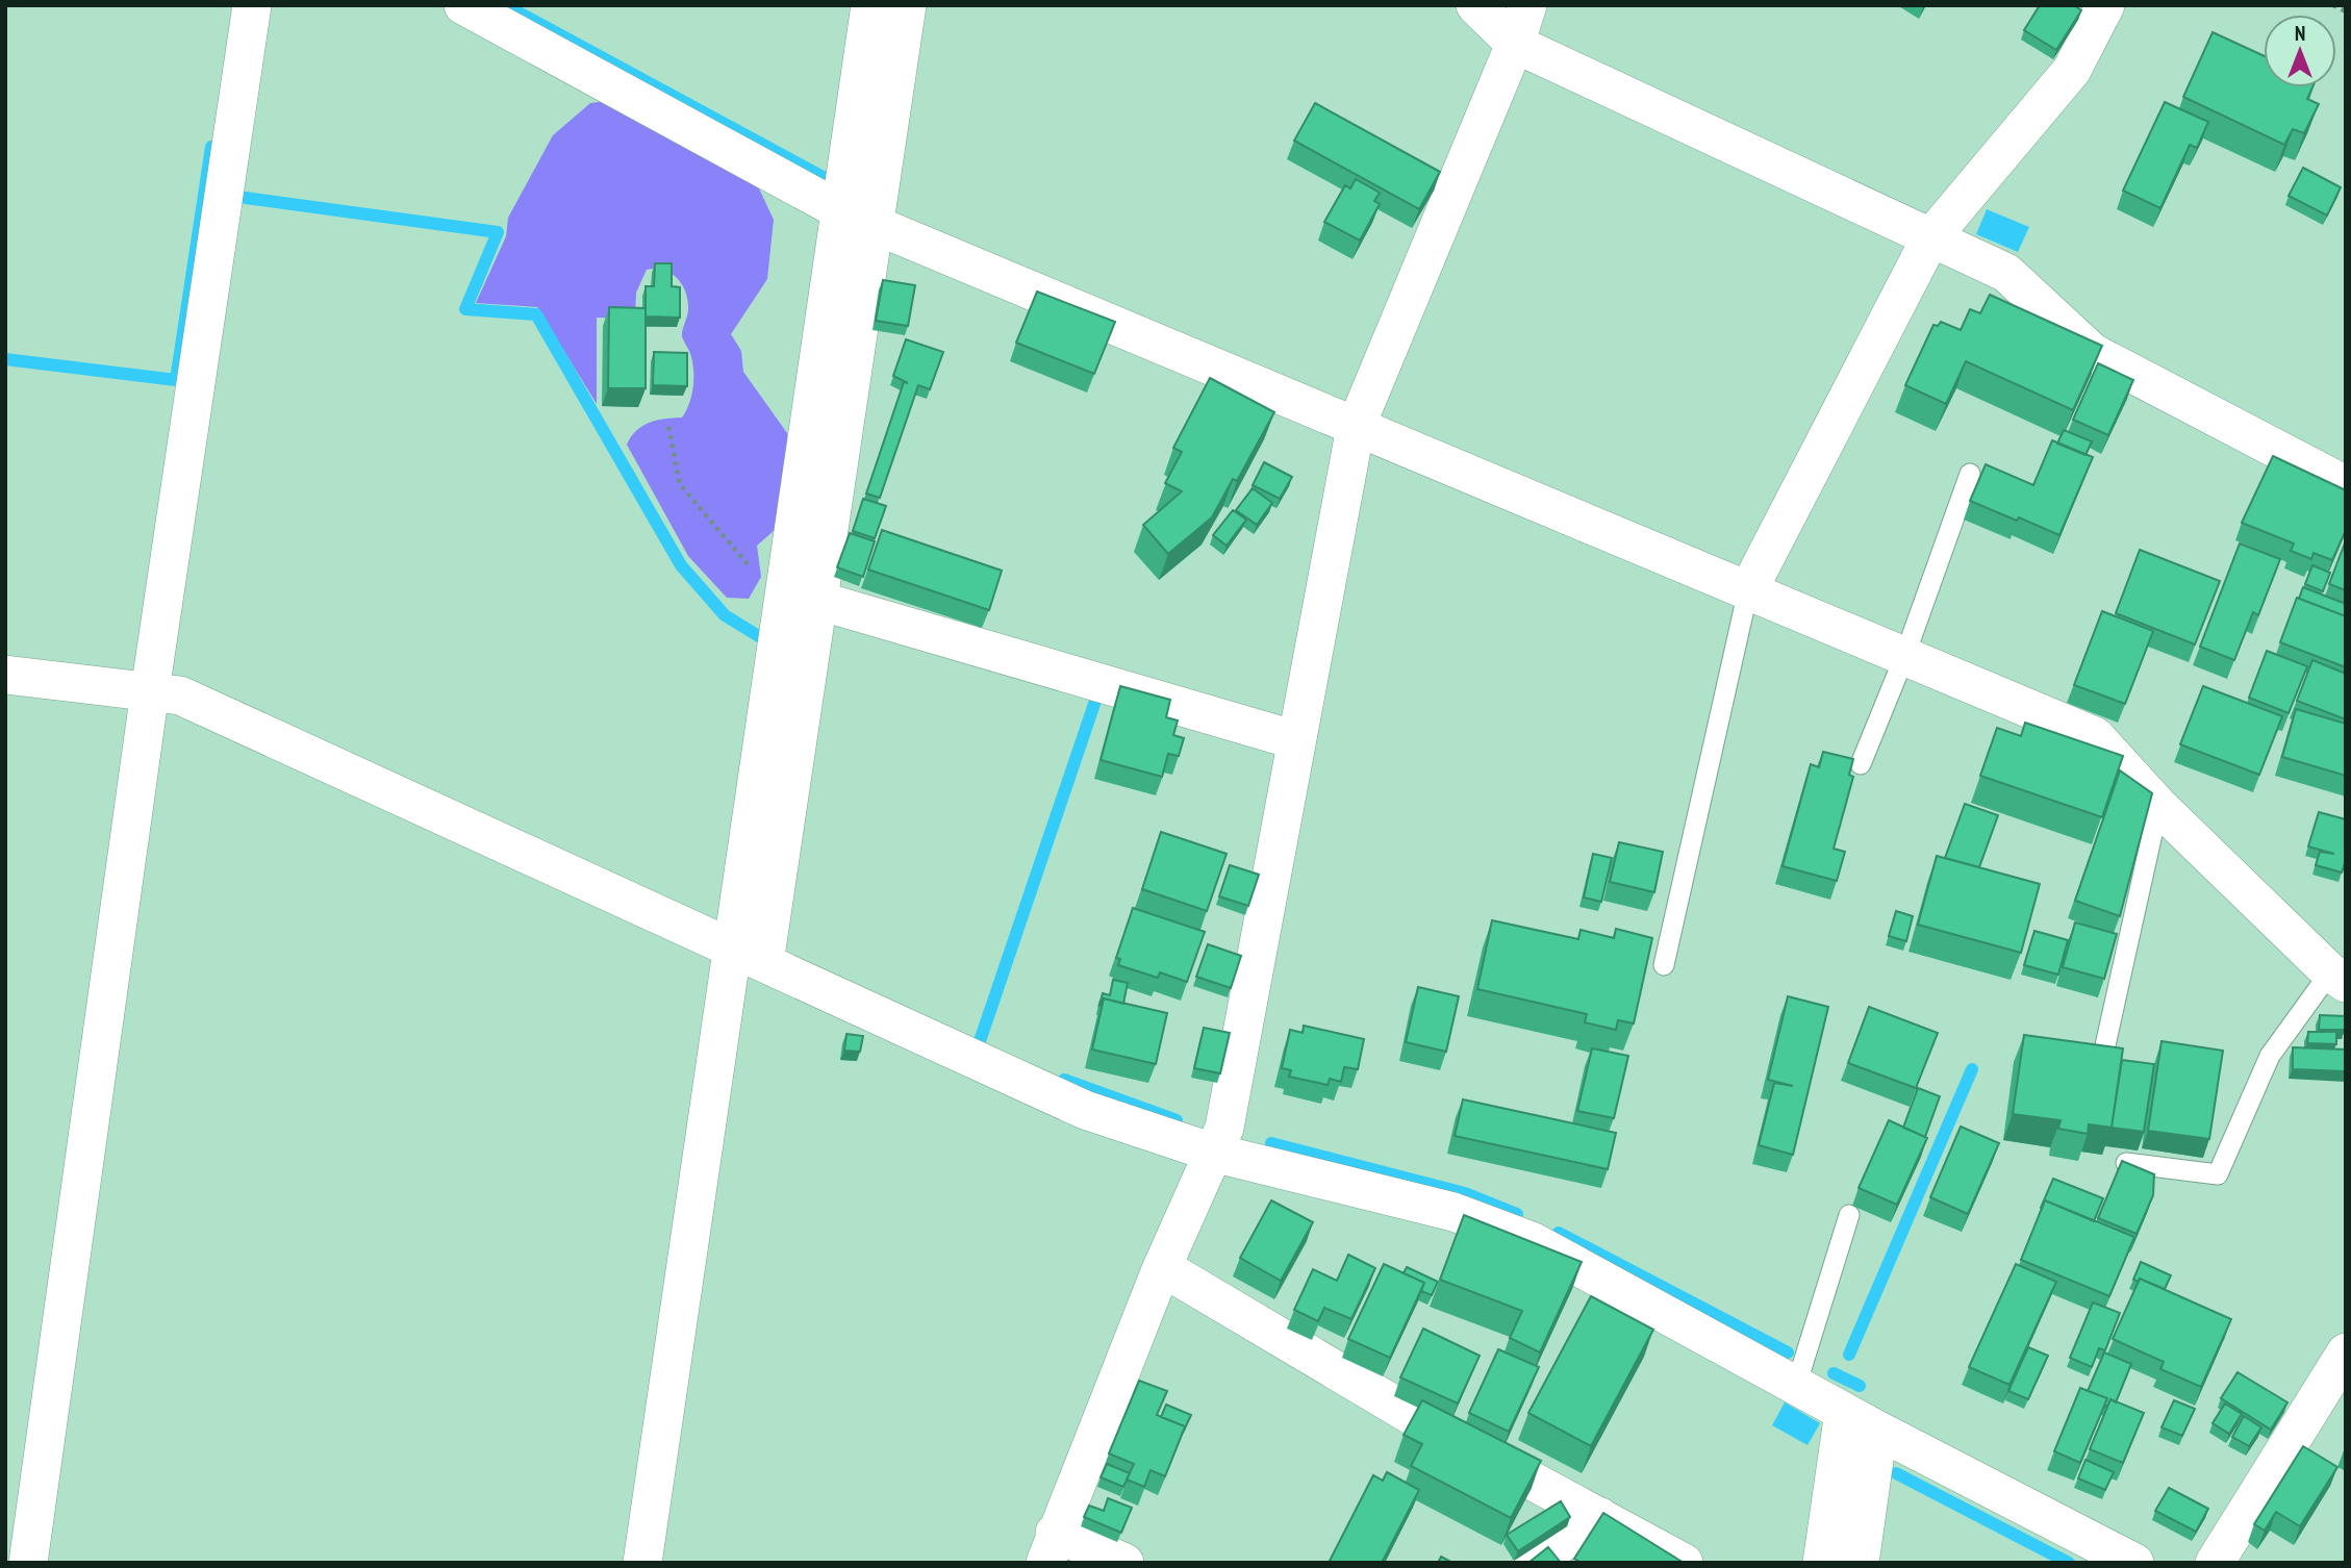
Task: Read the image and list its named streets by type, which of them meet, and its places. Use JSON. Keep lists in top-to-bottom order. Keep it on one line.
{"north":"top"}
